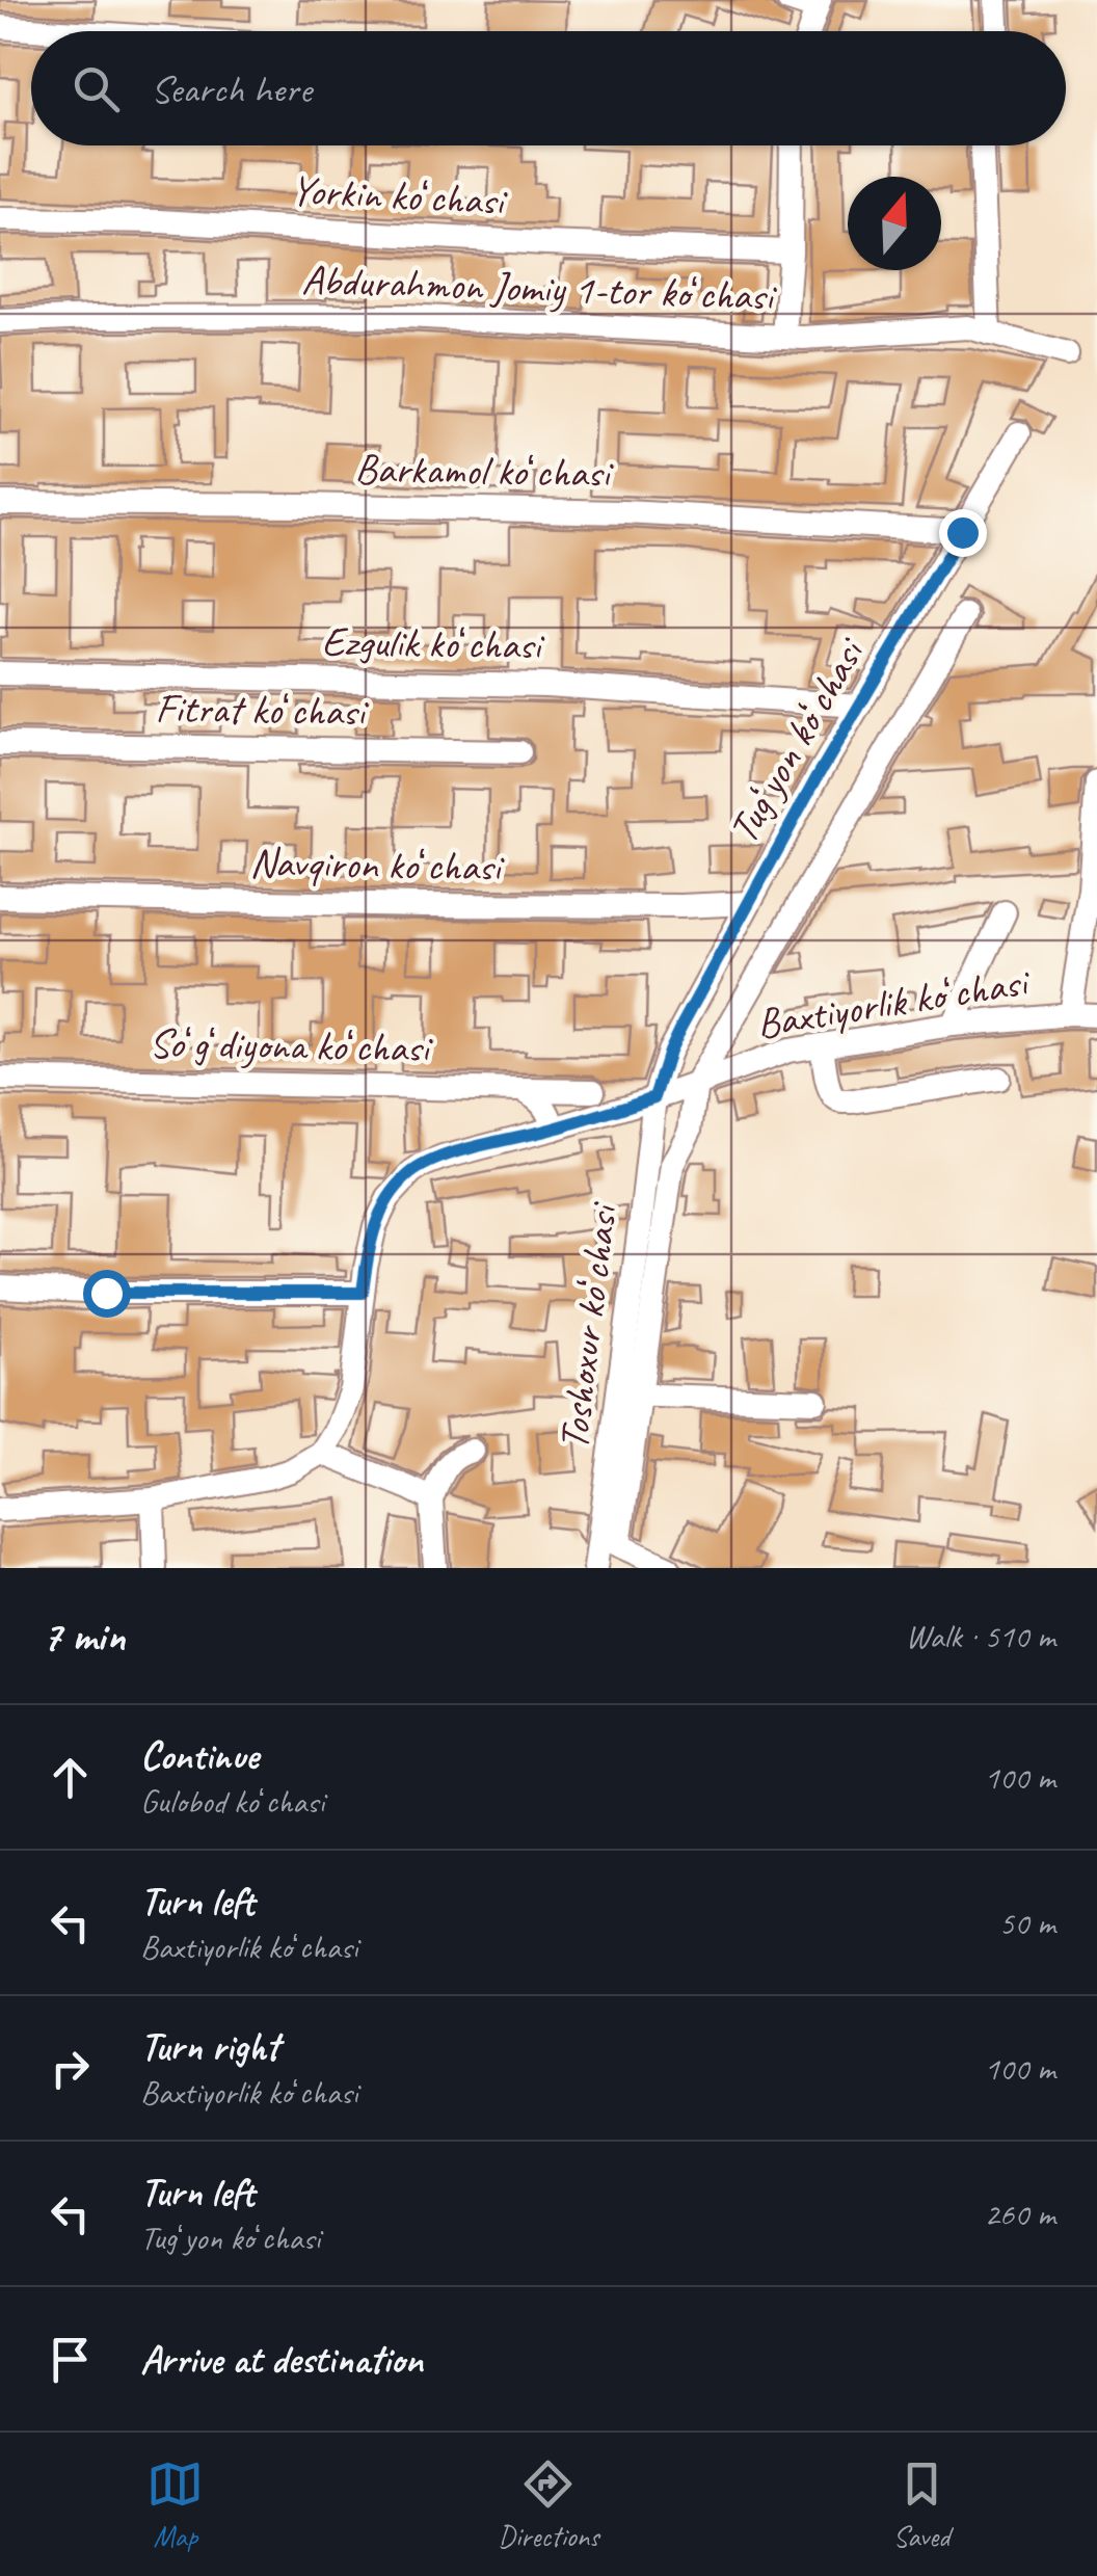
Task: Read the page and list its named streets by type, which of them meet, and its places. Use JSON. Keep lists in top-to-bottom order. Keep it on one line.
{"streets":{"street":["Yorkin koʻchasi","Abdurahmon Jomiy 1-tor koʻchasi","Barkamol koʻchasi","Ezgulik koʻchasi","Fitrat koʻchasi","Tugʻyon koʻchasi","Navqiron koʻchasi","Baxtiyorlik koʻchasi","Soʻgʻdiyona koʻchasi","Toshoxur koʻchasi"]},"crossings":[["Barkamol koʻchasi","Tugʻyon koʻchasi"],["Ezgulik koʻchasi","Tugʻyon koʻchasi"],["Tugʻyon koʻchasi","Navqiron koʻchasi"],["Tugʻyon koʻchasi","Baxtiyorlik koʻchasi"],["Tugʻyon koʻchasi","Toshoxur koʻchasi"],["Baxtiyorlik koʻchasi","Toshoxur koʻchasi"]],"north":"top","page":{"search":"Search here","heading":["7 min","Walk · 510 m"],"list":[["Continue","Gulobod koʻchasi","100 m"],["Turn left","Baxtiyorlik koʻchasi","50 m"],["Turn right","Baxtiyorlik koʻchasi","100 m"],["Turn left","Tugʻyon koʻchasi","260 m"],"Arrive at destination"],"nav":["Map","Directions","Saved"]}}
